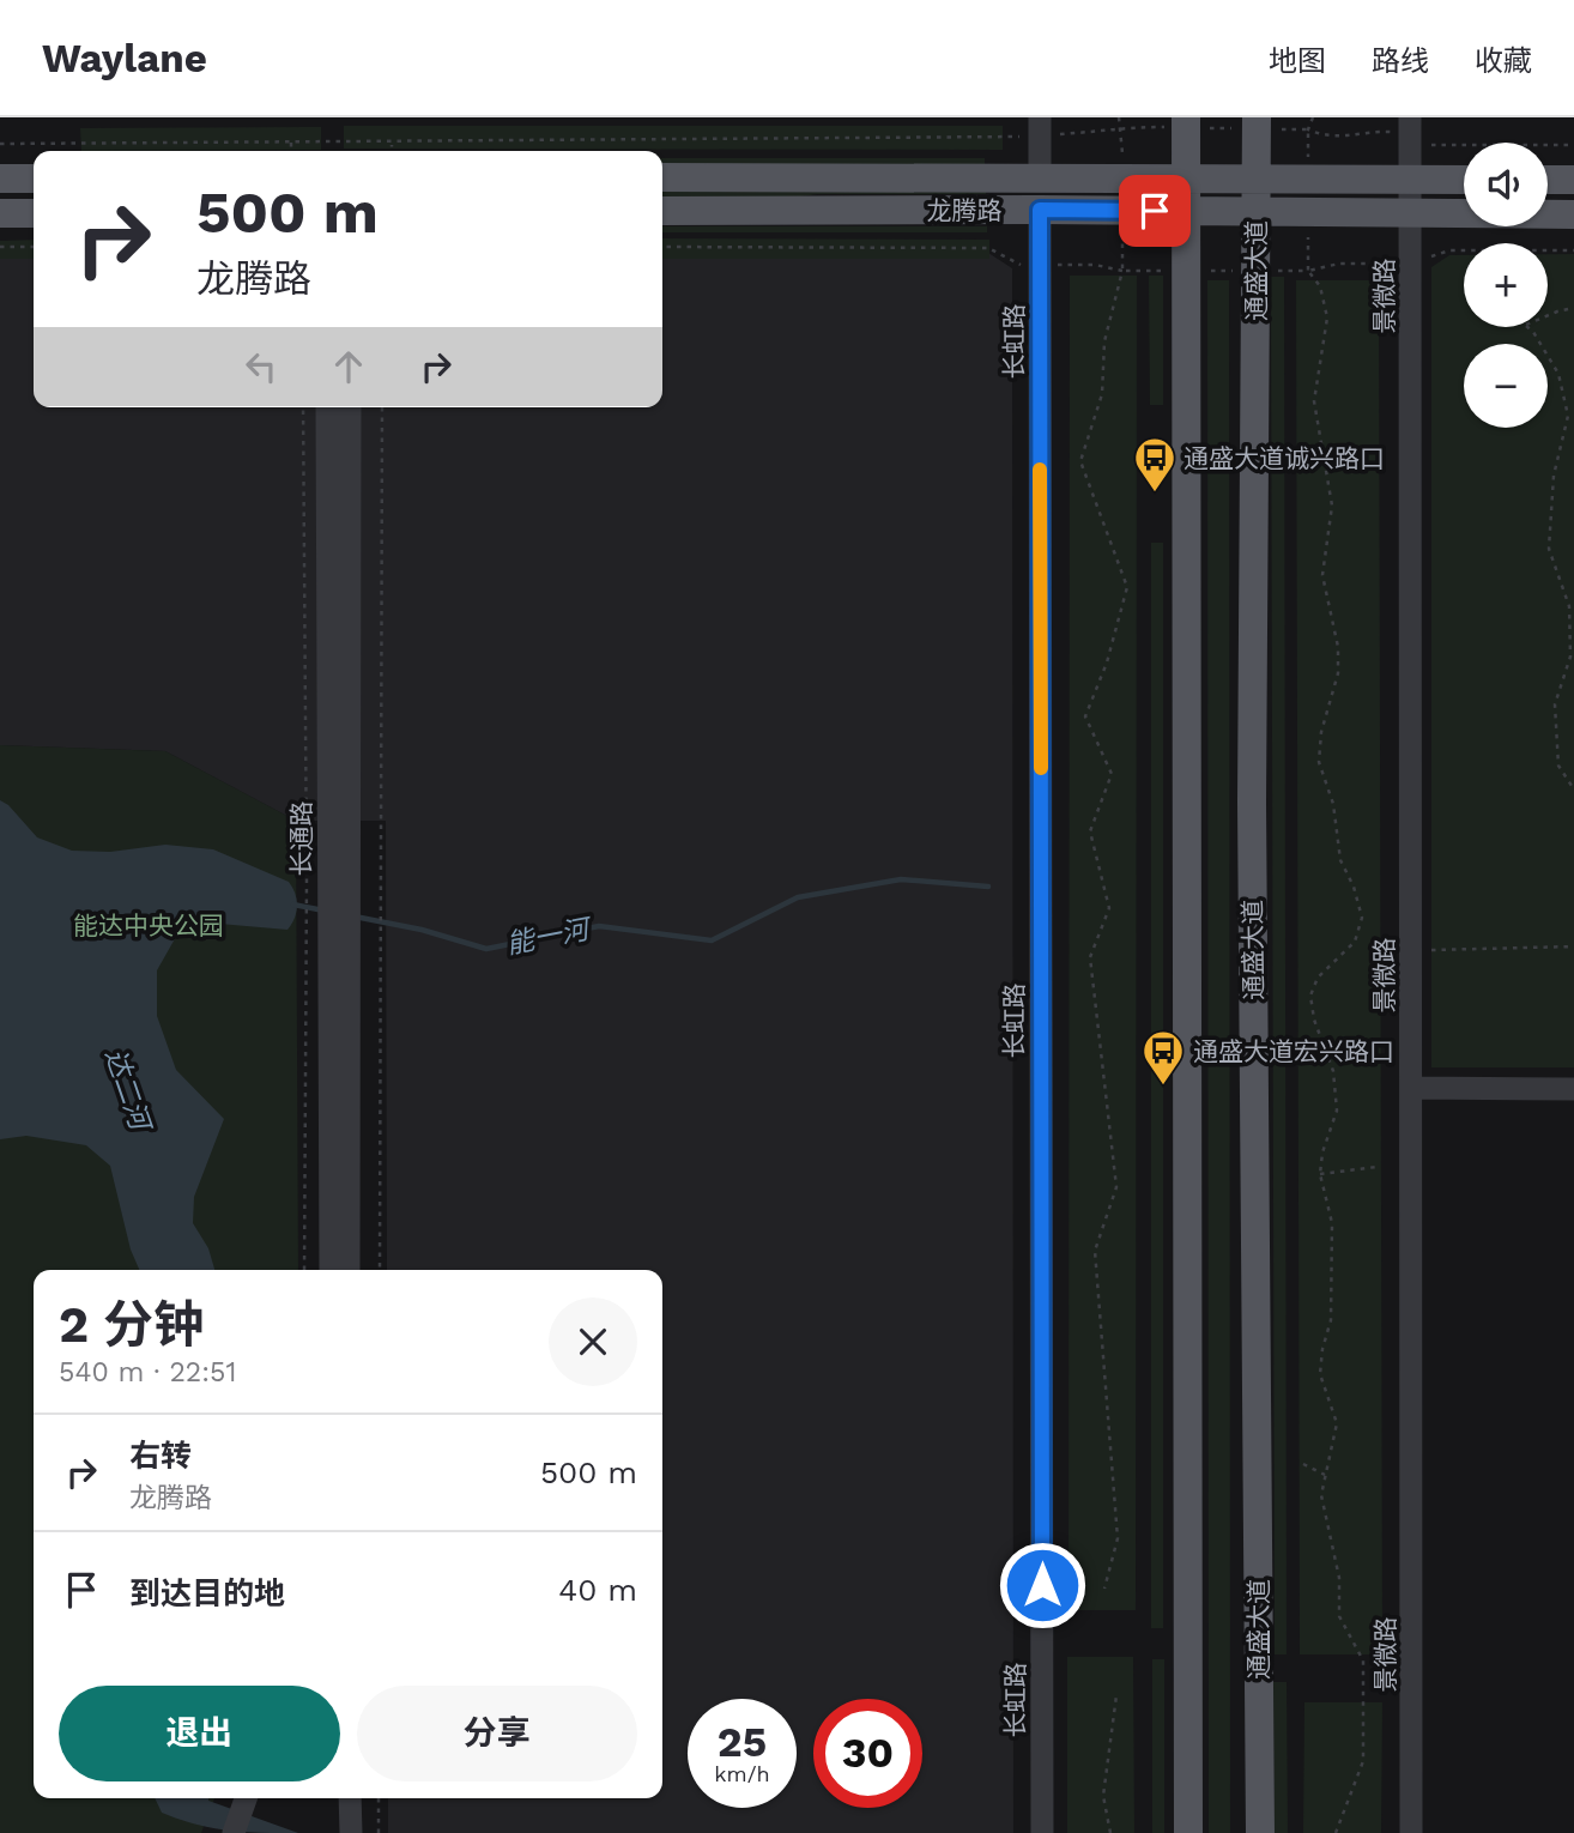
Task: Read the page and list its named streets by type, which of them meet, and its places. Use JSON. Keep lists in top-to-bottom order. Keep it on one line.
{"streets":{"main road":["龙腾路","通盛大道"],"street":["景微路","长虹路","长通路"]},"crossings":[["龙腾路","通盛大道"],["龙腾路","景微路"],["龙腾路","长虹路"]],"water":["能一河","达二河"],"parks":["能达中央公园"],"places":{"bus stop":["通盛大道诚兴路口","通盛大道宏兴路口"]},"page":{"header":"Waylane","nav":["地图","路线","收藏"],"map_buttons":["+","−"],"turn":["500 m","龙腾路"],"heading":["2 分钟","540 m · 22:51"],"list":[{"name":"右转","note":"龙腾路","value":"500 m"},{"name":"到达目的地","value":"40 m"}],"buttons":["退出","分享"],"speed":"25 km/h","limit":"30"}}
